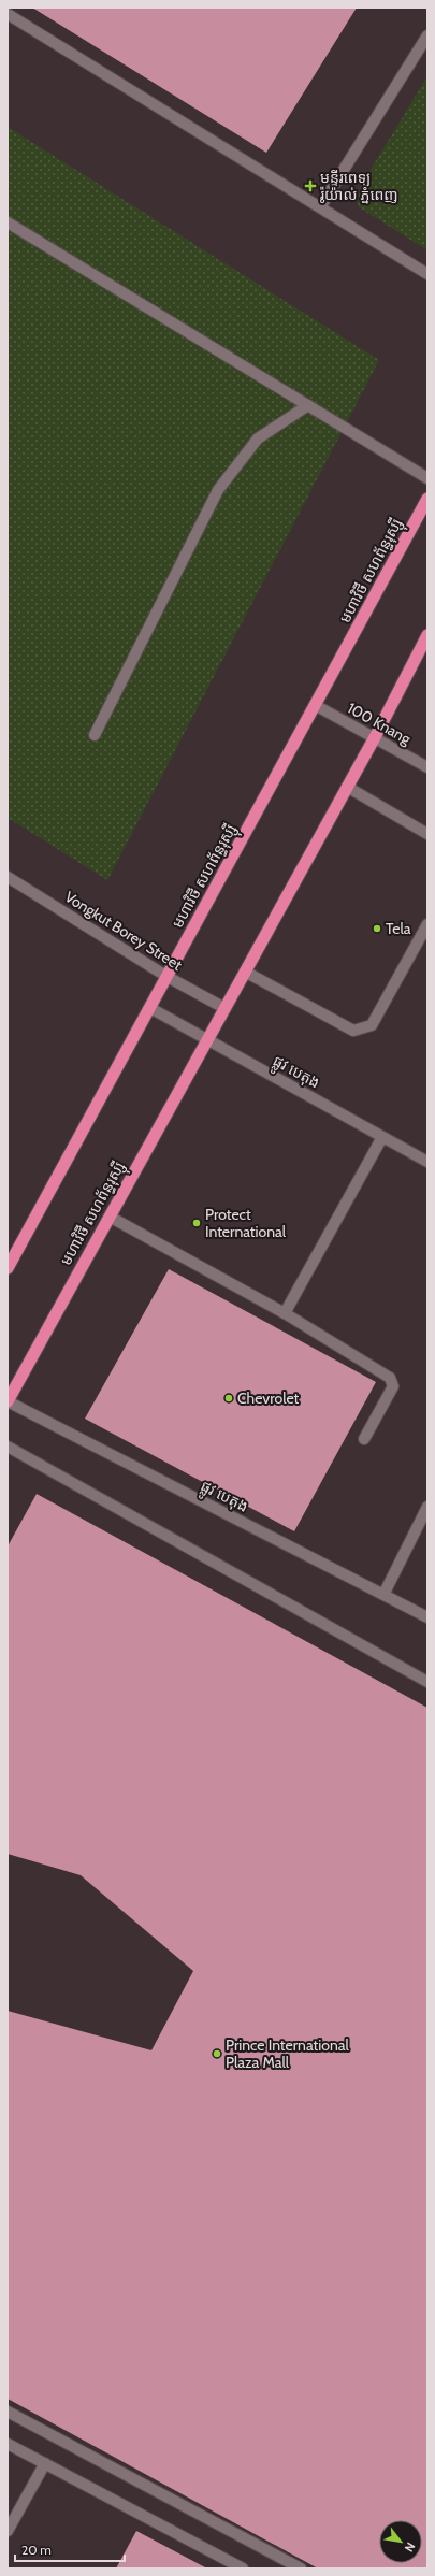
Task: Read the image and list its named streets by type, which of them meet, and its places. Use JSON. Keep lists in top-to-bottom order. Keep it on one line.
{"streets":{"highway":["មហាវិថី សហព័ន្ធរុស្ស៊ី"],"street":["100 Knang","Vongkut Borey Street","ផ្លូវ បេតុង"]},"crossings":[["មហាវិថី សហព័ន្ធរុស្ស៊ី","100 Knang"],["មហាវិថី សហព័ន្ធរុស្ស៊ី","Vongkut Borey Street"],["មហាវិថី សហព័ន្ធរុស្ស៊ី","ផ្លូវ បេតុង"]],"places":{"health":["មន្ទីរពេទ្យ រ៉ូយ៉ាល់ ភ្នំពេញ"],"other":["Tela","Protect International","Chevrolet","Prince International Plaza Mall"]},"scale_bar":"20 m","north":"bottom right"}
